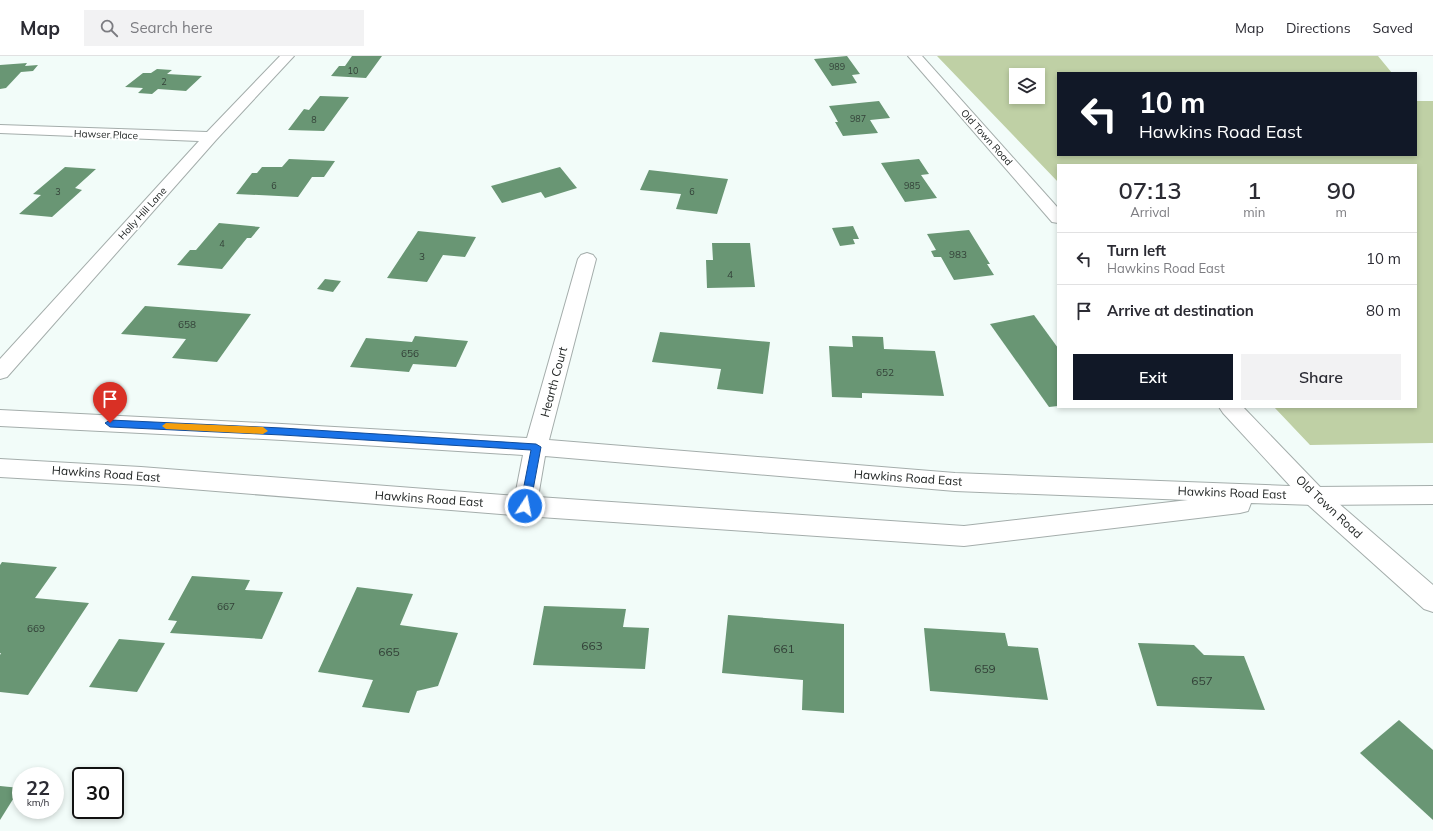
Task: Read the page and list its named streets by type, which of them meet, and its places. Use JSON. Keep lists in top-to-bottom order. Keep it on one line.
{"streets":{"street":["Hawser Place","Old Town Road","Holly Hill Lane","Hearth Court","Hawkins Road East"]},"crossings":[["Hawser Place","Holly Hill Lane"],["Old Town Road","Hawkins Road East"],["Hearth Court","Hawkins Road East"]],"house_numbers":["989","10","2","987","8","6","985","3","6","4","983","3","4","658","656","652","667","669","663","661","665","659","657"],"page":{"header":"Map","search":"Search here","nav":["Map","Directions","Saved"],"turn":["10 m","Hawkins Road East"],"eta":["07:13","Arrival","1","min","90","m"],"list":[{"name":"Turn left","note":"Hawkins Road East","value":"10 m"},{"name":"Arrive at destination","value":"80 m"}],"buttons":["Exit","Share"],"speed":"22 km/h","limit":"30"}}
